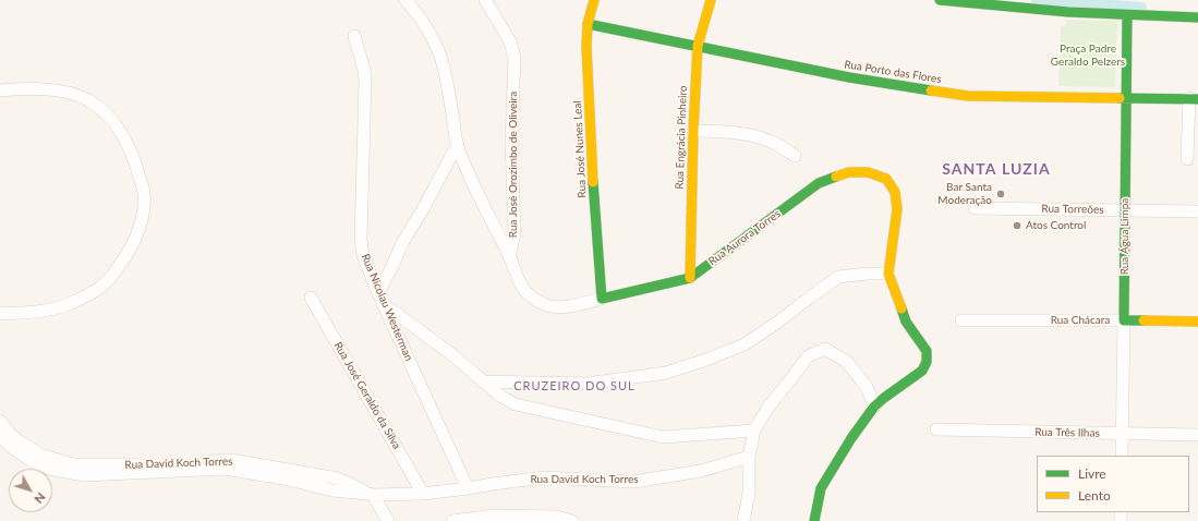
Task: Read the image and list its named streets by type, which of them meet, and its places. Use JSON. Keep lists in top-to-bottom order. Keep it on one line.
{"streets":{"street":["Rua Porto das Flores","Rua Engrácia Pinheiro","Rua José Nunes Leal","Rua José Orozimbo de Oliveira","Rua Torreões","Rua Água Limpa","Rua Aurora Torres","Rua Nicolau Westerman","Rua Chácara","Rua José Geraldo da Silva","Rua Três Ilhas","Rua David Koch Torres"]},"crossings":[["Rua Porto das Flores","Rua Engrácia Pinheiro"],["Rua Porto das Flores","Rua José Nunes Leal"],["Rua Porto das Flores","Rua Água Limpa"],["Rua Engrácia Pinheiro","Rua Aurora Torres"],["Rua José Nunes Leal","Rua Aurora Torres"],["Rua José Orozimbo de Oliveira","Rua Aurora Torres"],["Rua Torreões","Rua Água Limpa"],["Rua Água Limpa","Rua Chácara"],["Rua Água Limpa","Rua Três Ilhas"],["Rua Nicolau Westerman","Rua David Koch Torres"],["Rua José Geraldo da Silva","Rua David Koch Torres"]],"districts":["SANTA LUZIA","CRUZEIRO DO SUL"],"parks":["Praça Padre Geraldo Pelzers"],"places":["Bar Santa Moderação","Atos Control"],"legend":["Livre","Lento"],"north":"bottom right"}
